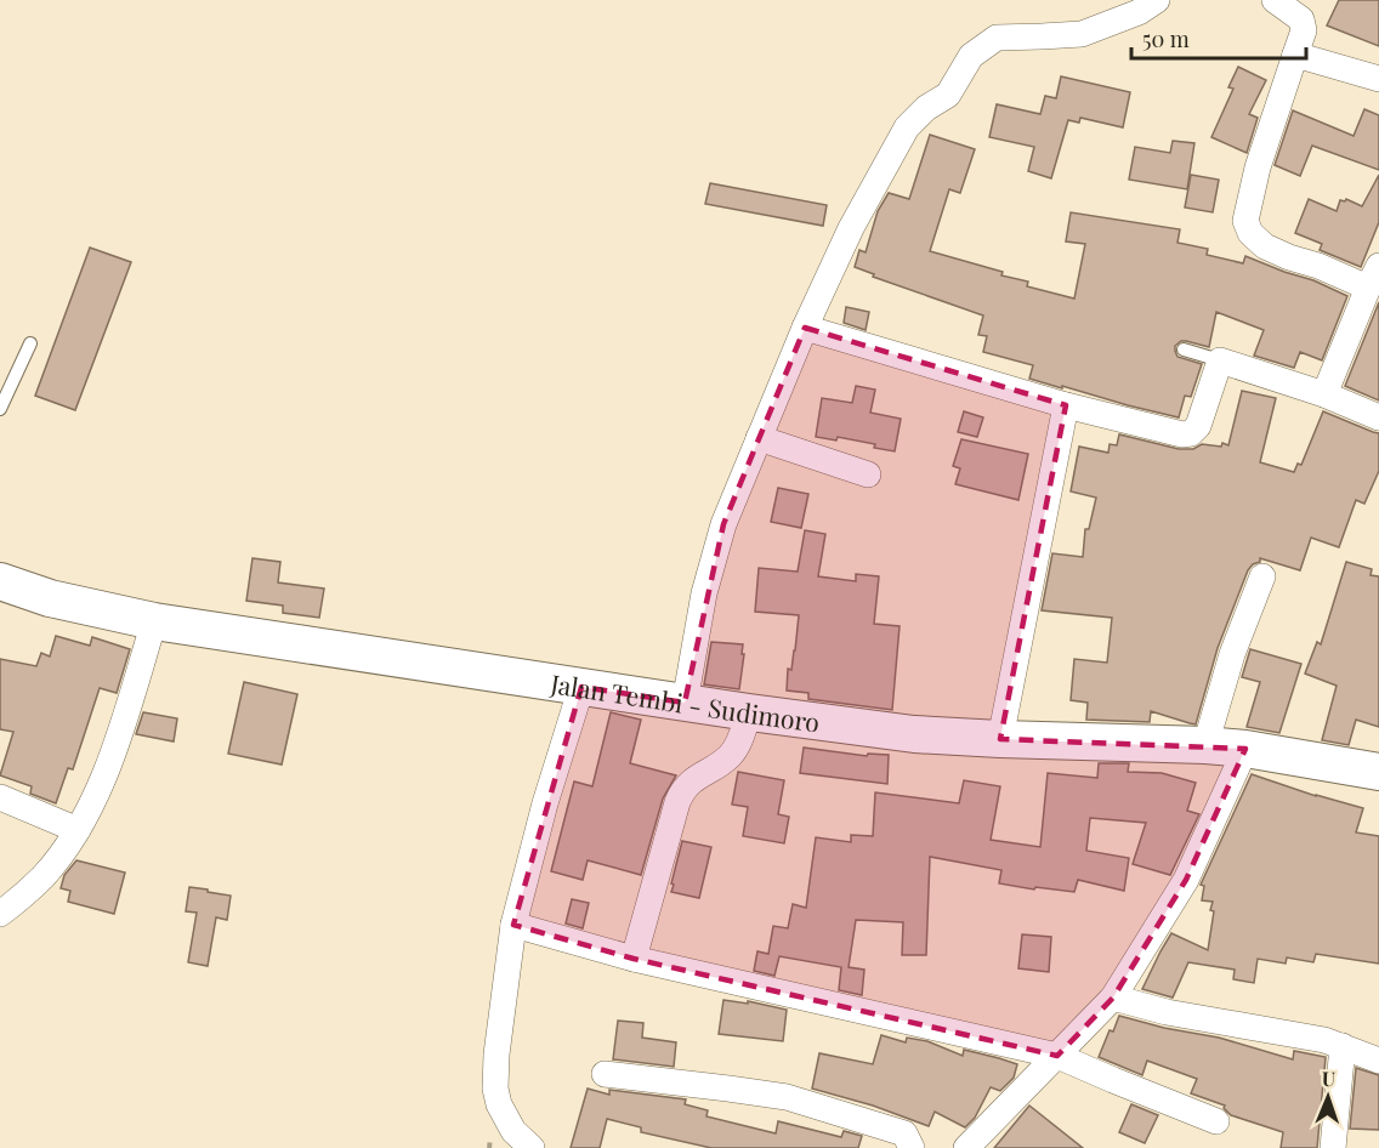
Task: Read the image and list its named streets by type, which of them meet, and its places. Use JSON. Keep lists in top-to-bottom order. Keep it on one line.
{"streets":{"main road":["Jalan Tembi - Sudimoro"]},"scale_bar":"50 m","north":"top"}
